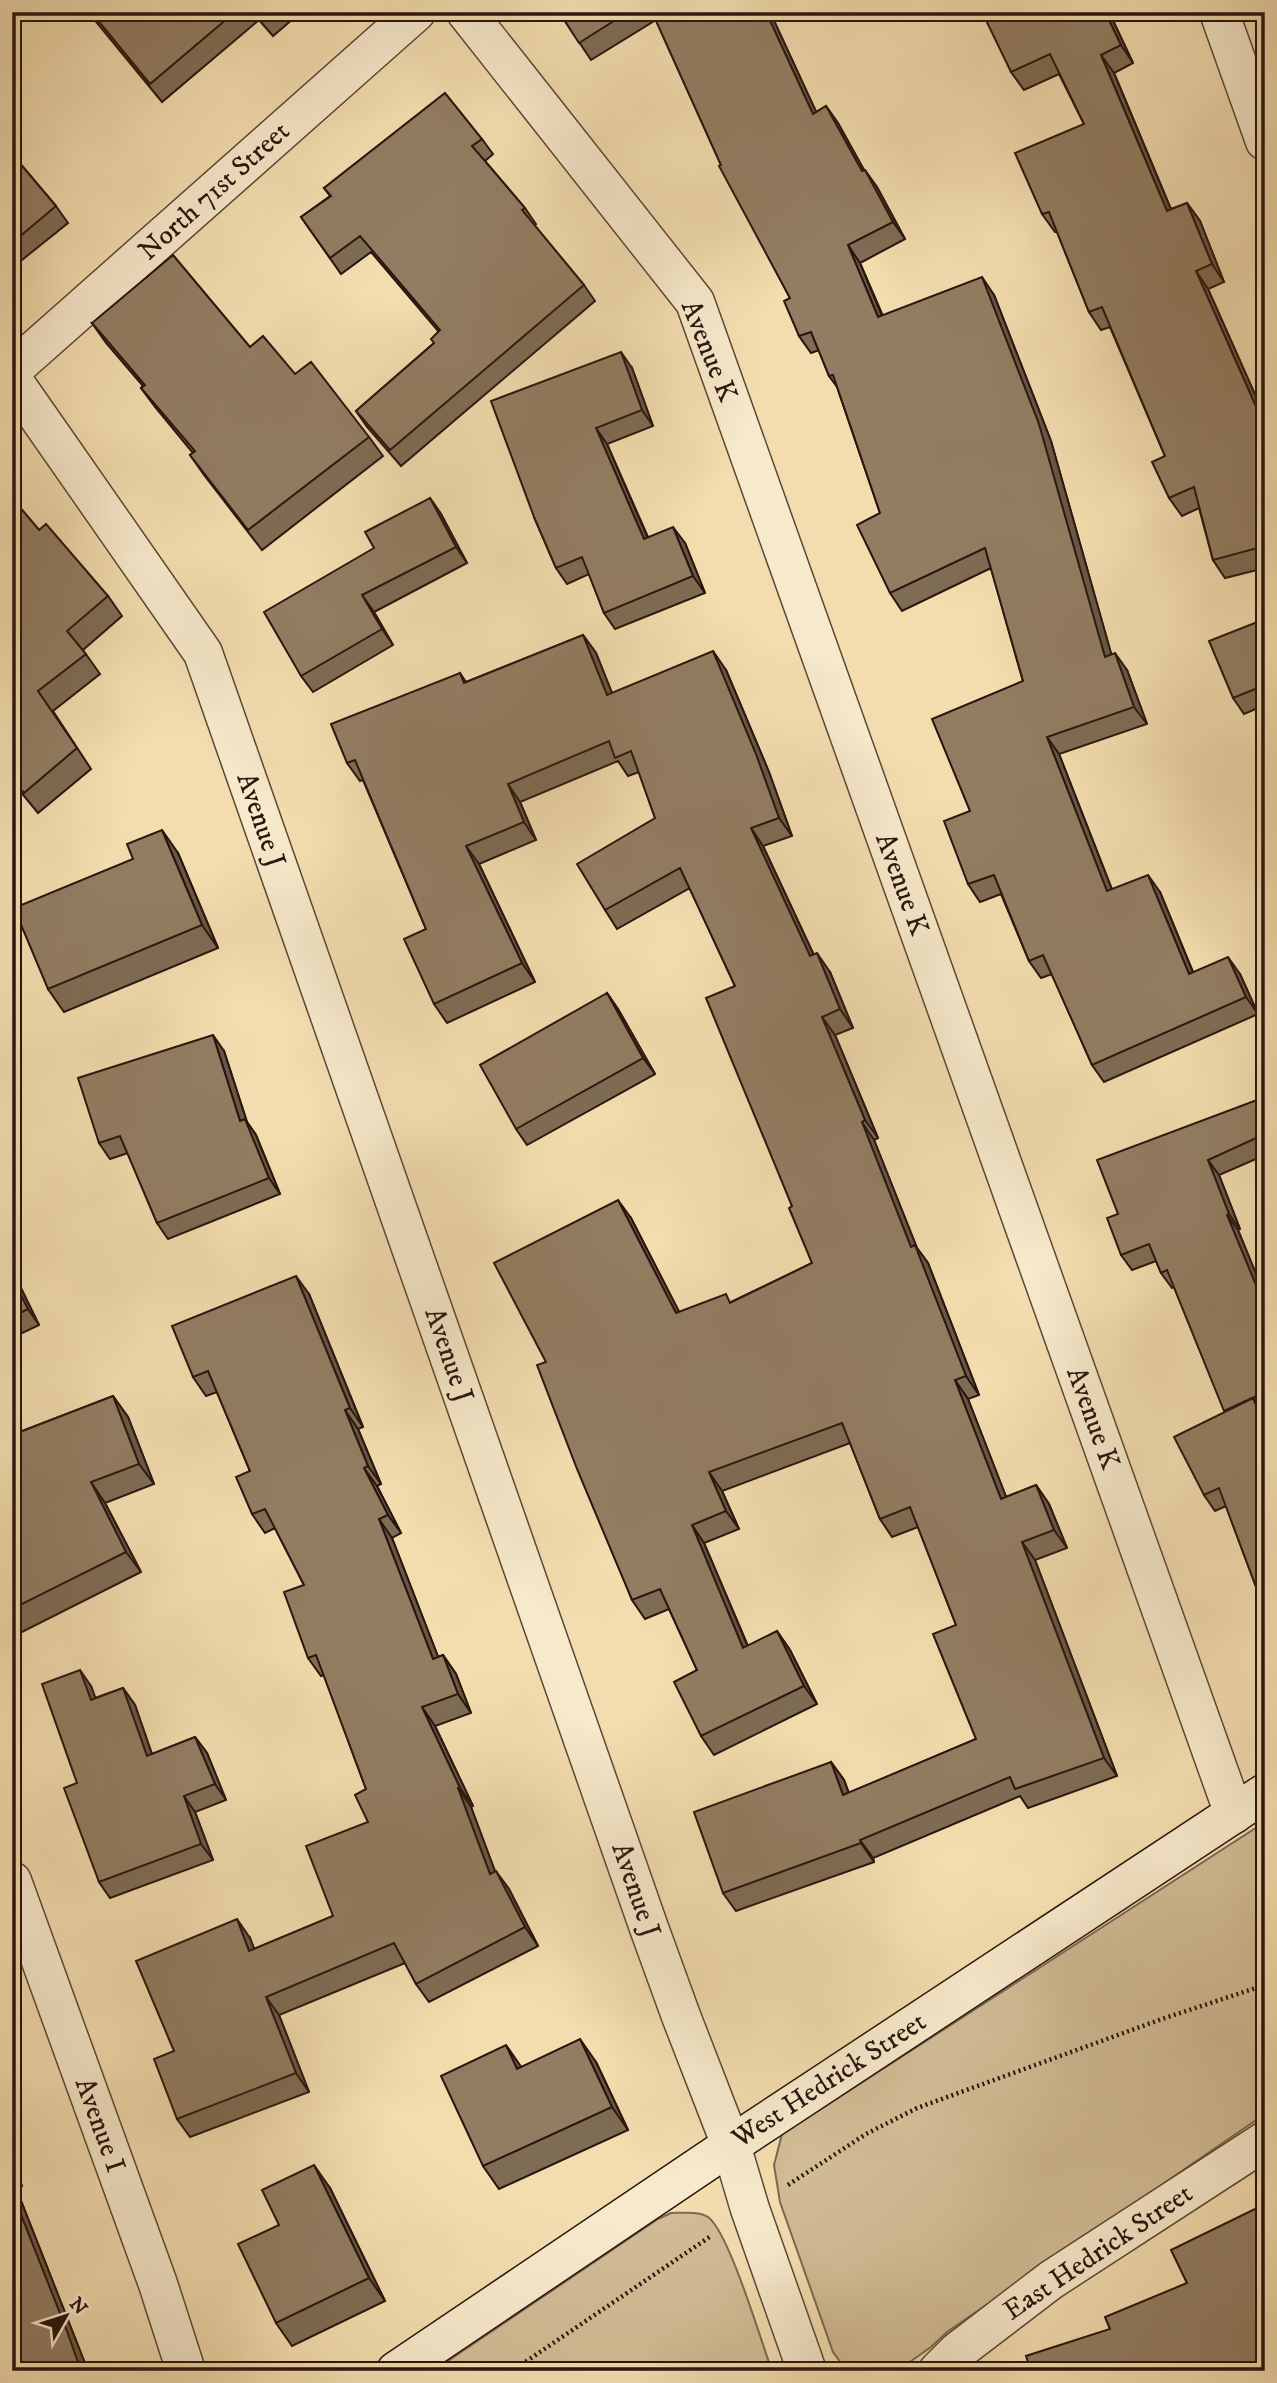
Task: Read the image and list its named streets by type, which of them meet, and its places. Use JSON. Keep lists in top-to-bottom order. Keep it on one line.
{"streets":{"street":["North 71st Street","Avenue K","Avenue J","West Hedrick Street","Avenue I","East Hedrick Street"]},"crossings":[["Avenue K","West Hedrick Street"],["Avenue J","West Hedrick Street"]],"north":"top right"}
